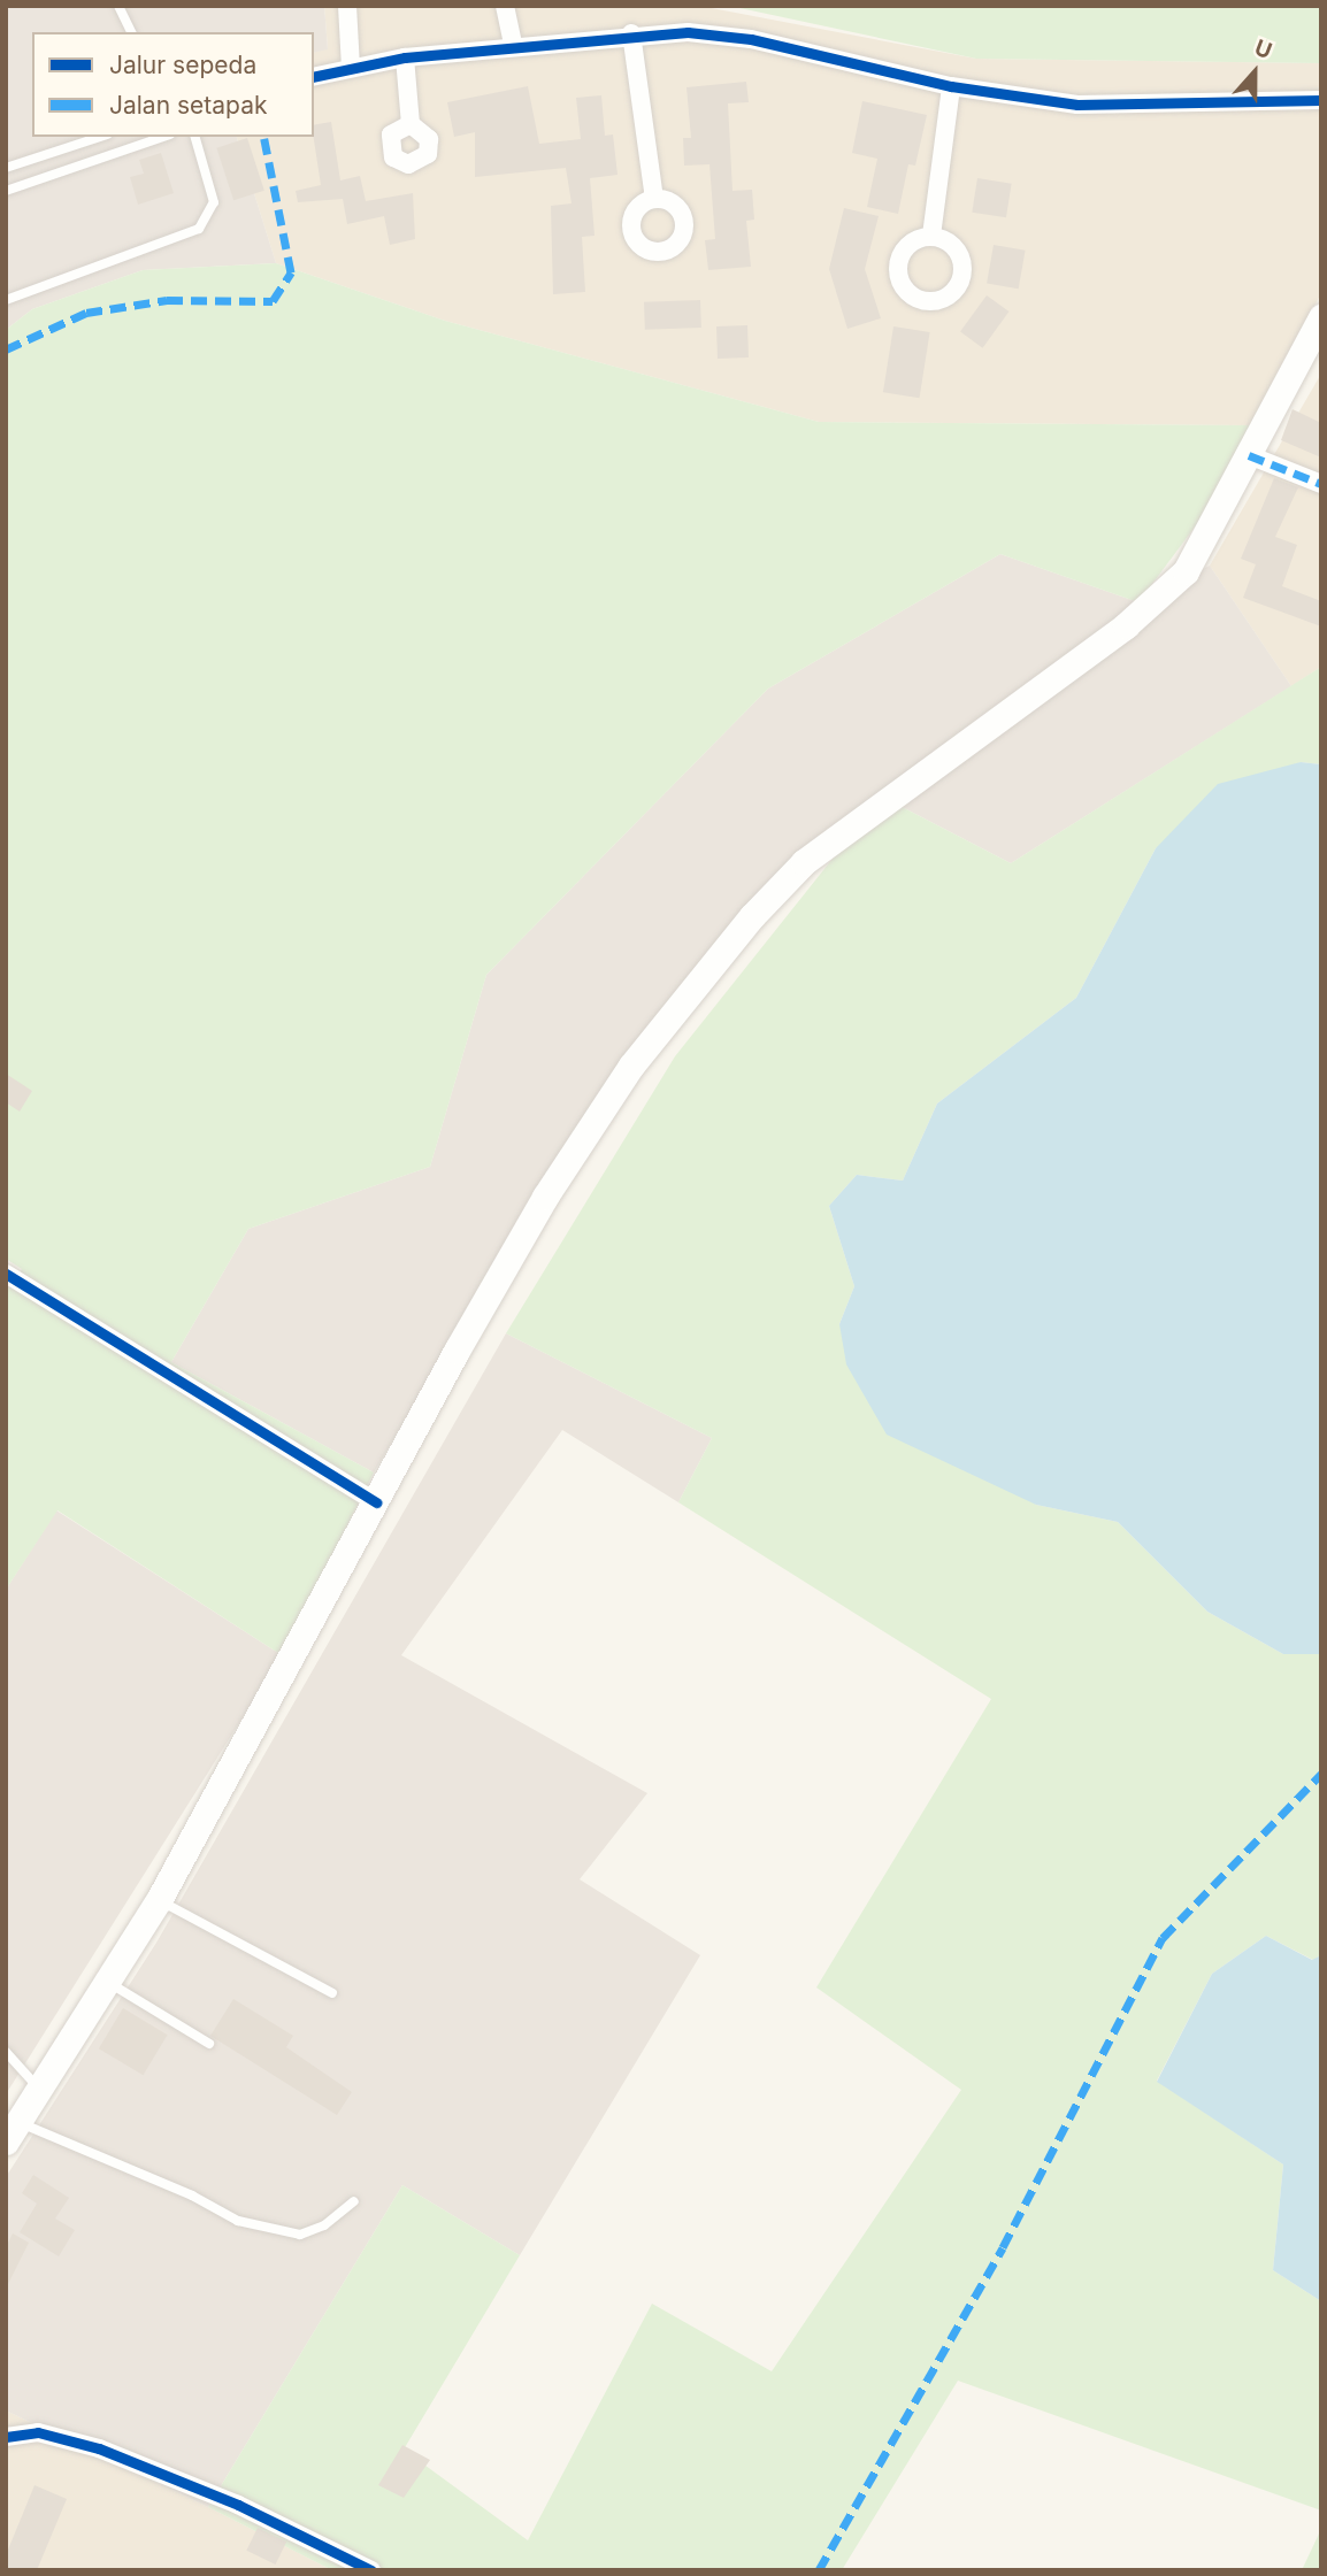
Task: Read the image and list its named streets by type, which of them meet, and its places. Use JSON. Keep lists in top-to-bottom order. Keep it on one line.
{"legend":["Jalur sepeda","Jalan setapak"],"north":"top"}
